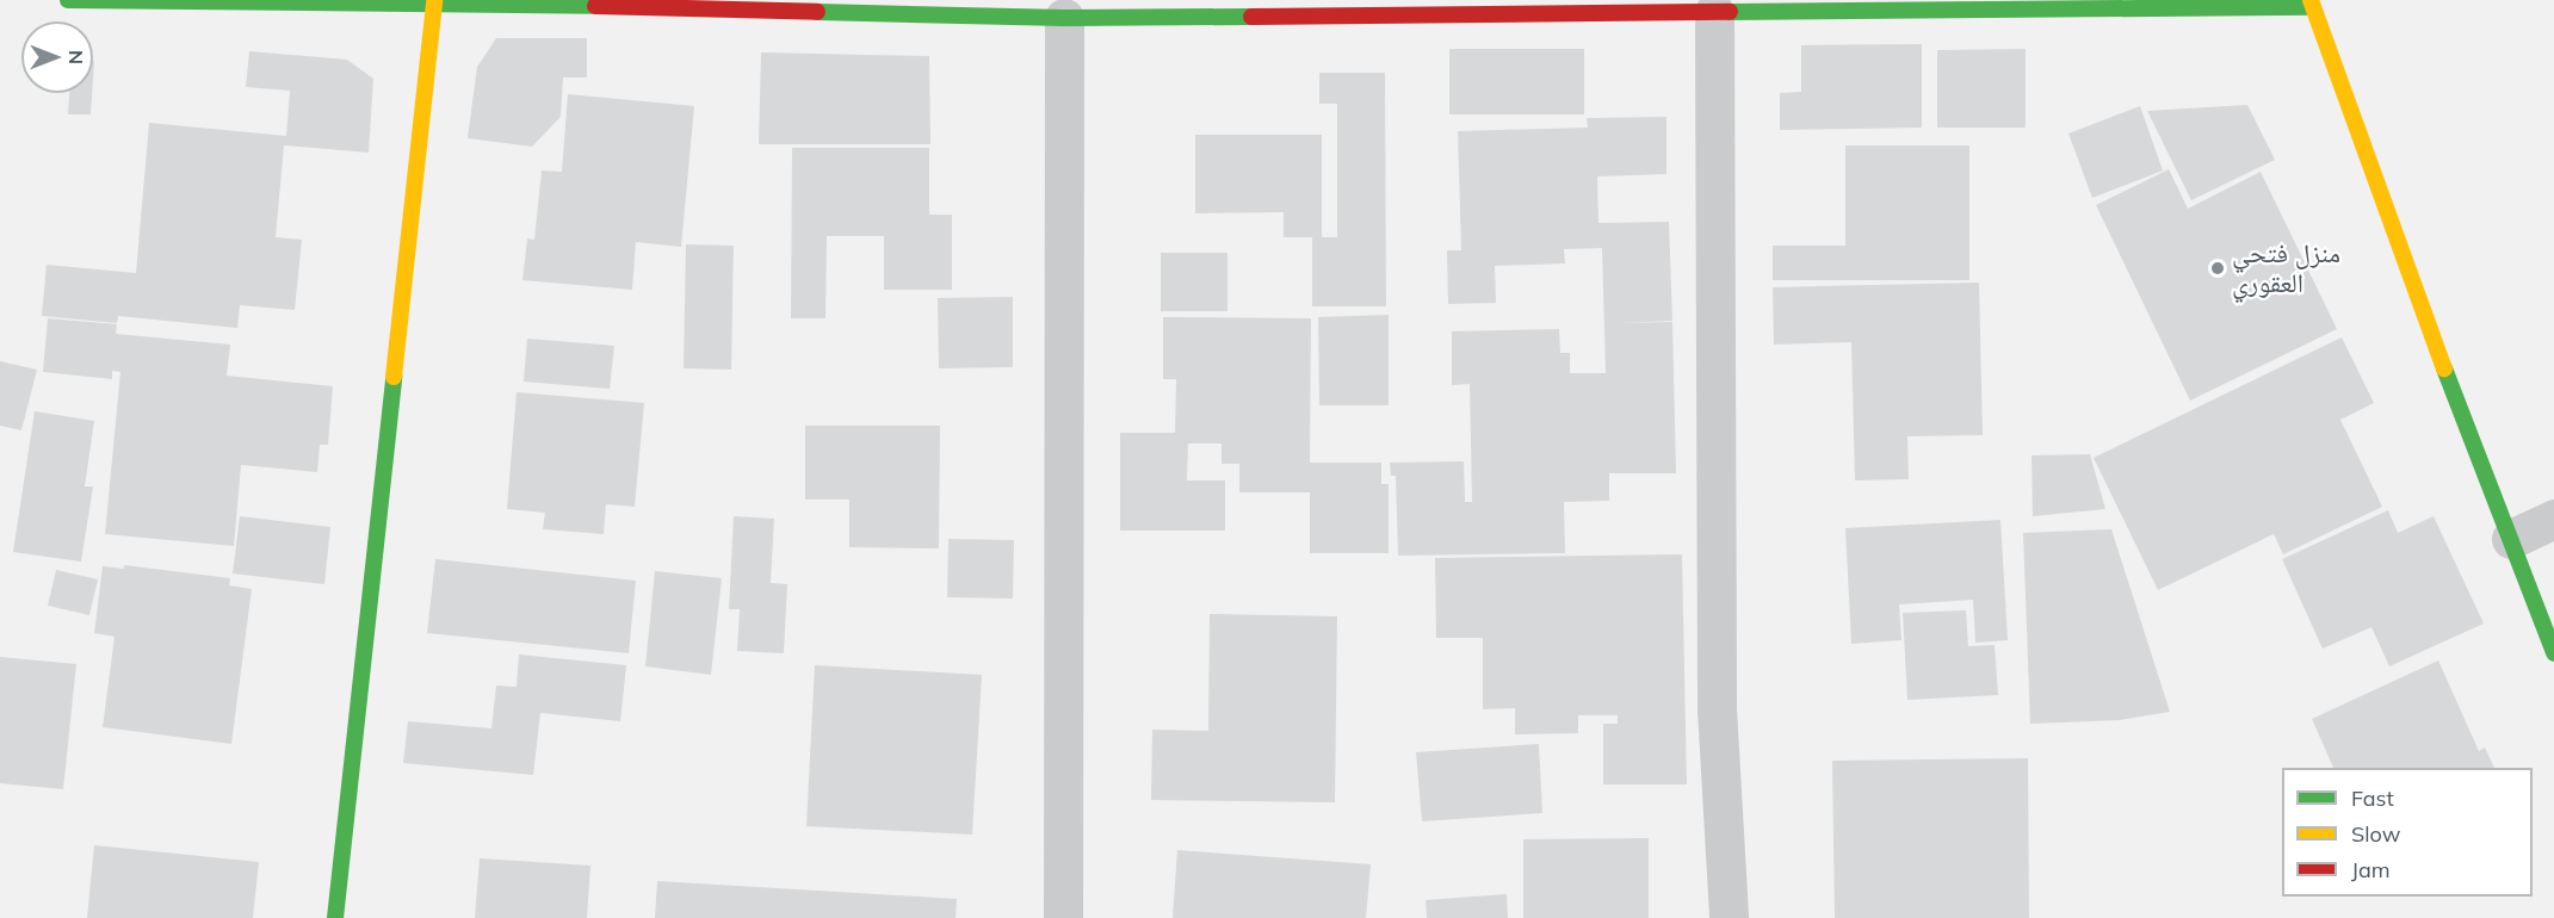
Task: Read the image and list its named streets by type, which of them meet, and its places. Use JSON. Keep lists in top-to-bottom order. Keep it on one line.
{"places":["منزل فتحي العقوري"],"legend":["Fast","Slow","Jam"],"north":"right"}
